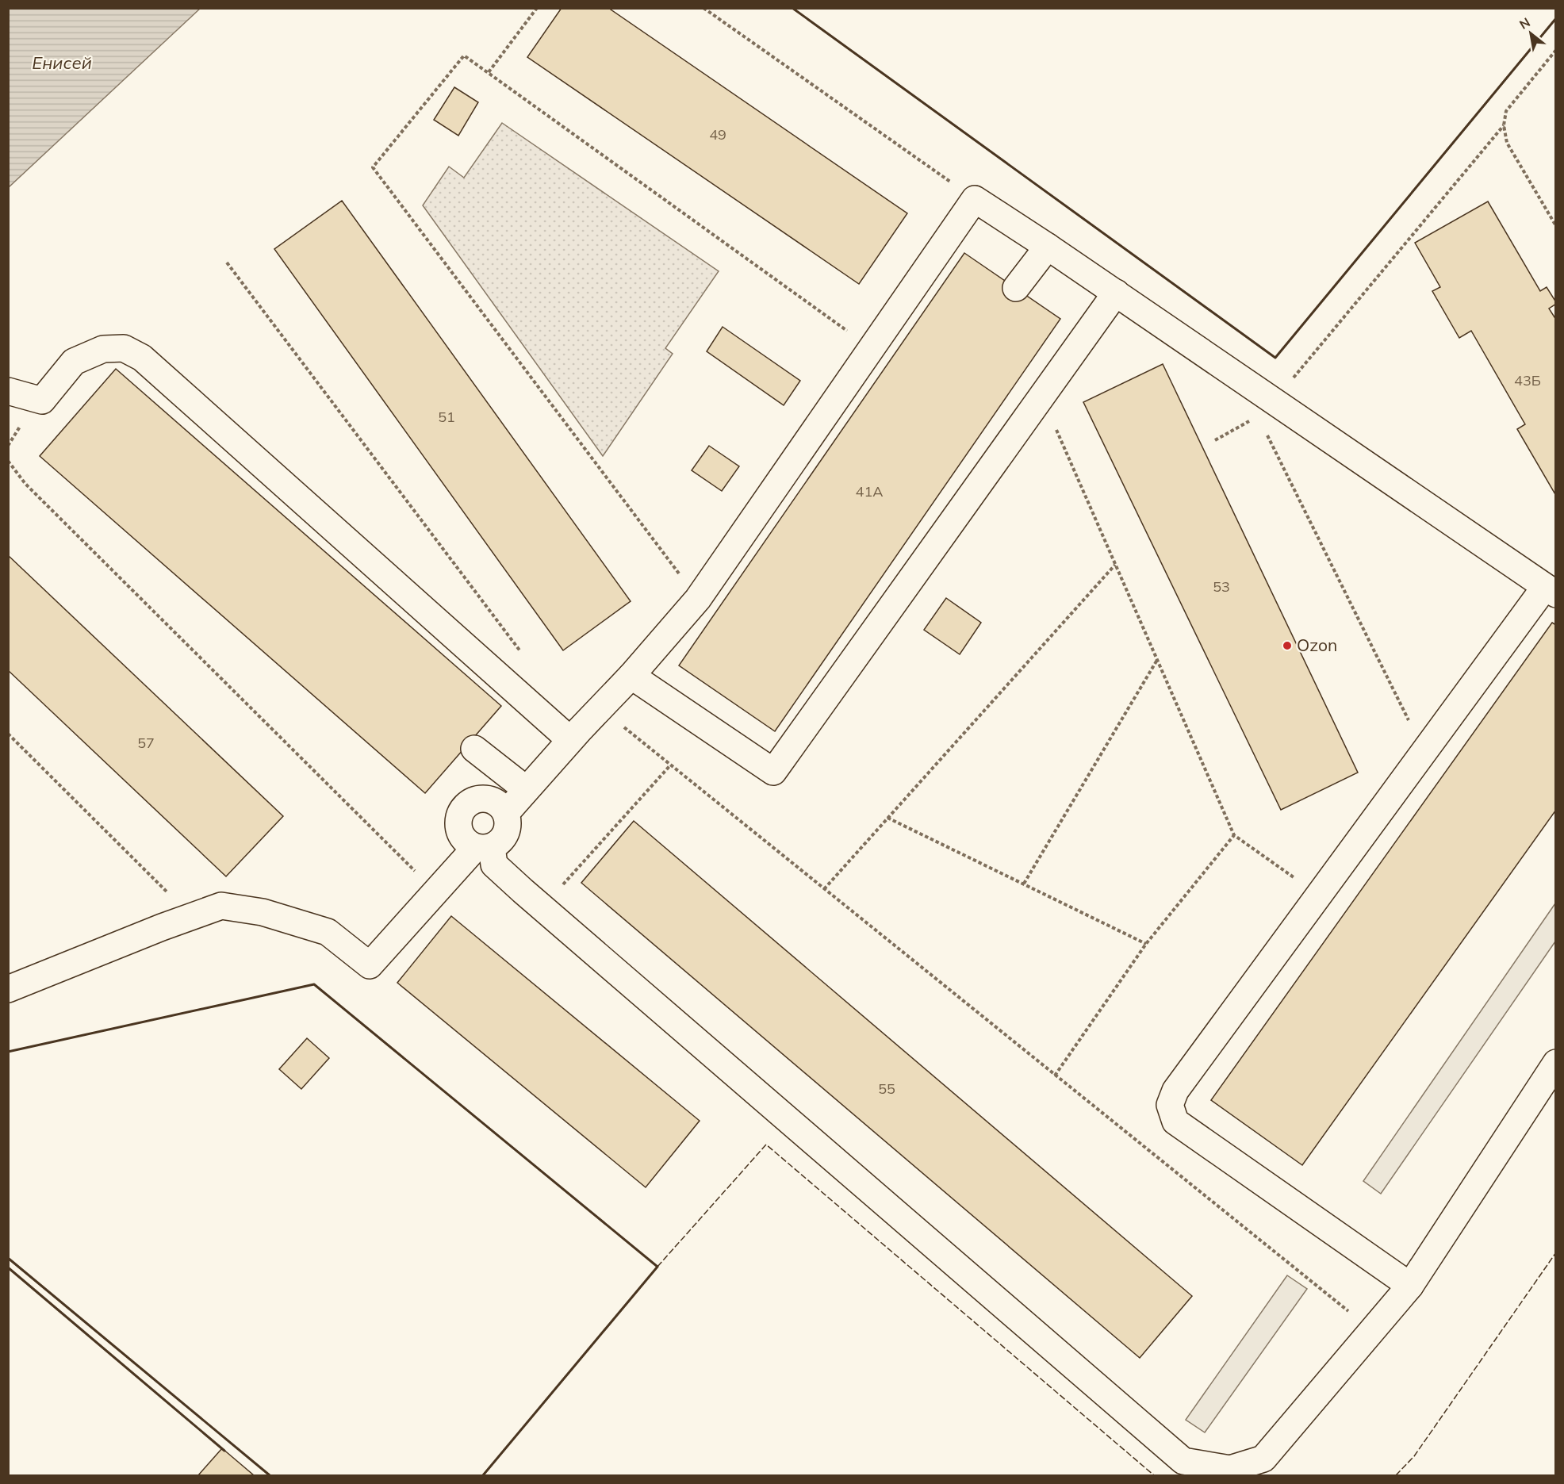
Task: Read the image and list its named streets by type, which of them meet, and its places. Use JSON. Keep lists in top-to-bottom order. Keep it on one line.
{"water":["Енисей"],"places":["Ozon"],"house_numbers":["49","43Б","51","41А","53","57","55"],"north":"top left"}
